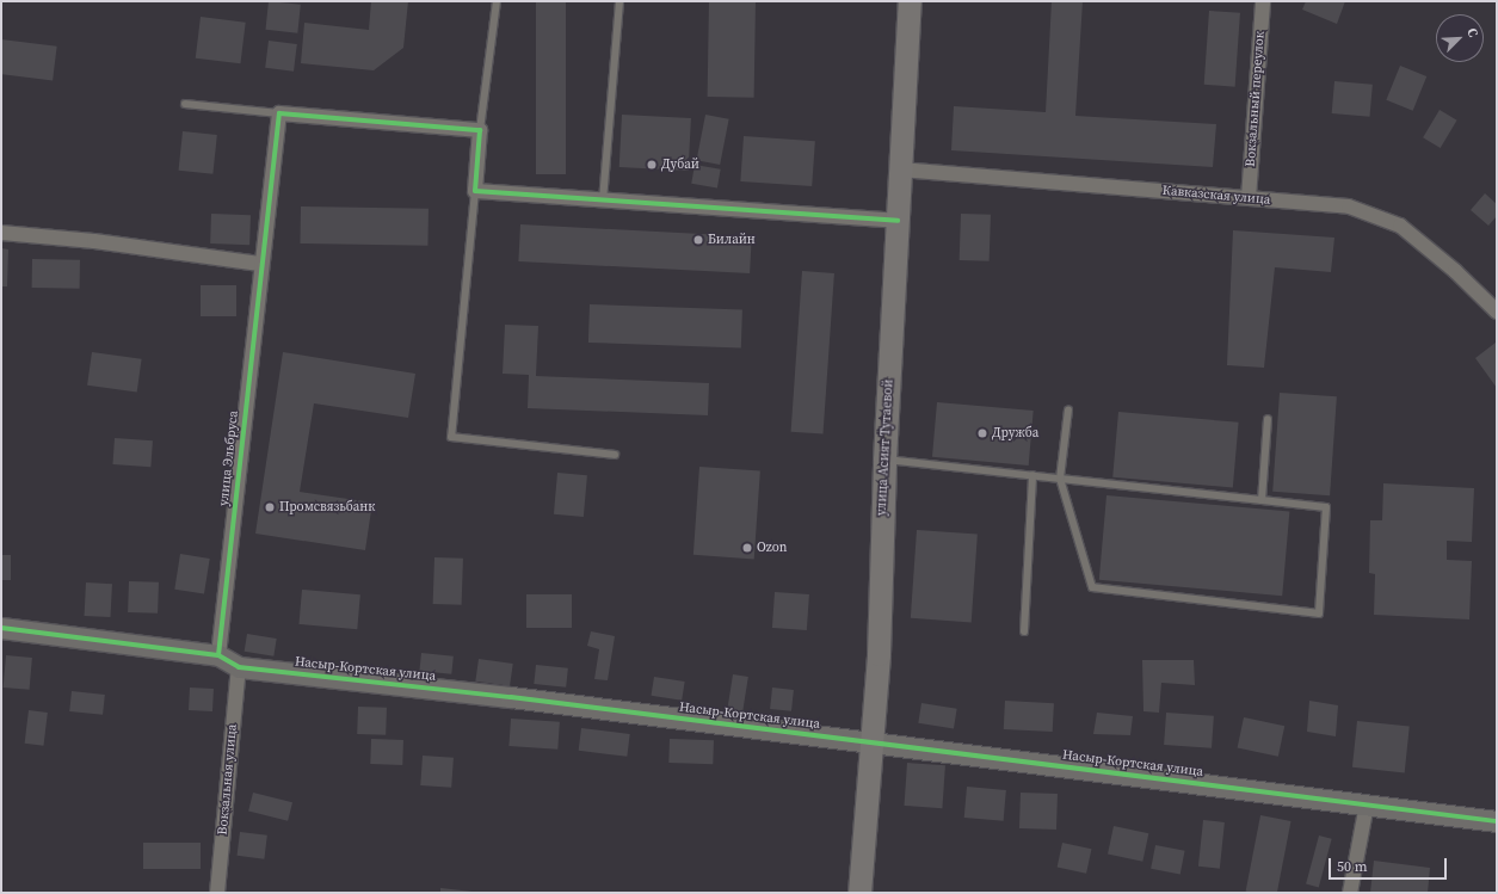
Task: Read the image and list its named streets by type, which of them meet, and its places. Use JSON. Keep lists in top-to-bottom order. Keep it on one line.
{"streets":{"main road":["улица Асият Тутаевой"],"street":["Вокзальный переулок","Кавказская улица","улица Эльбруса","Насыр-Кортская улица","Вокзальная улица"]},"crossings":[["Вокзальный переулок","Кавказская улица"],["Кавказская улица","улица Асият Тутаевой"],["улица Асият Тутаевой","Насыр-Кортская улица"],["улица Эльбруса","Насыр-Кортская улица"],["Насыр-Кортская улица","Вокзальная улица"]],"places":["Дубай","Билайн","Дружба","Промсвязьбанк","Ozon"],"scale_bar":"50 m","north":"top right"}
